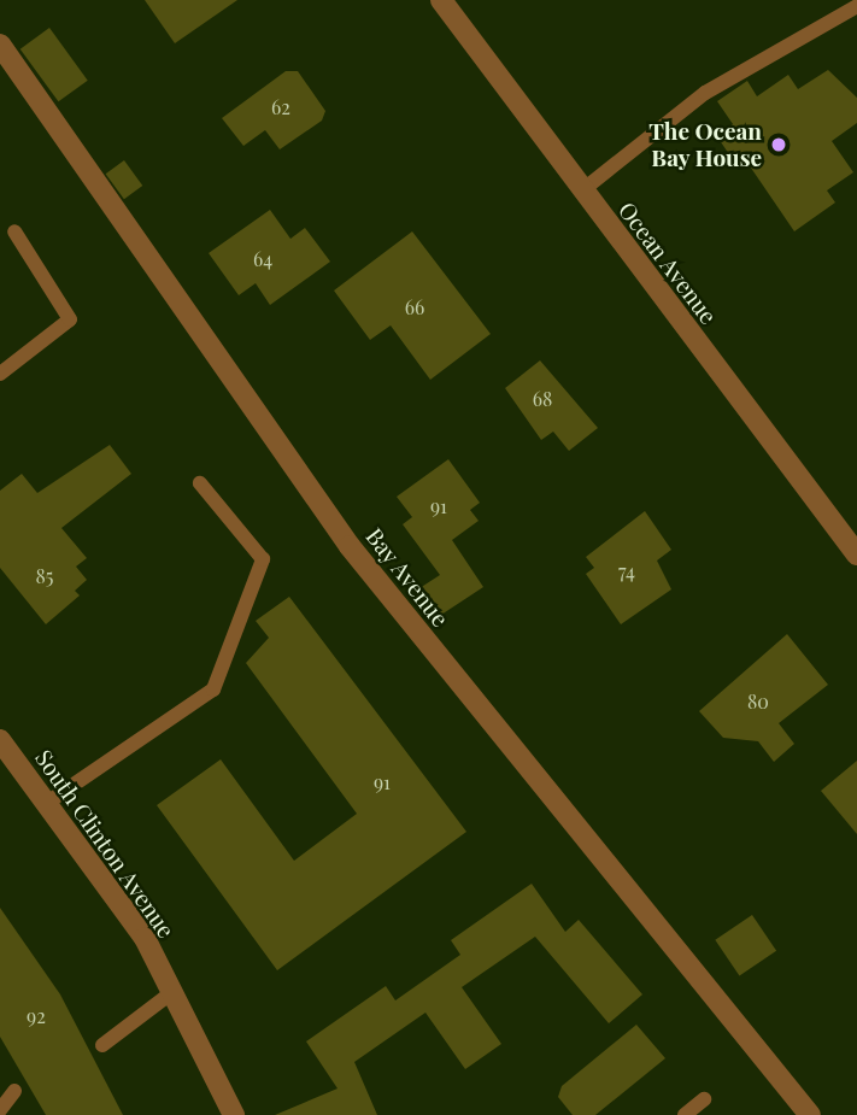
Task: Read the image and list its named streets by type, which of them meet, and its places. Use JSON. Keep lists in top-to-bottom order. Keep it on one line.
{"streets":{"street":["Ocean Avenue","Bay Avenue","South Clinton Avenue"]},"places":["The Ocean Bay House"],"house_numbers":["62","64","66","68","91","74","85","80","91","92"]}
